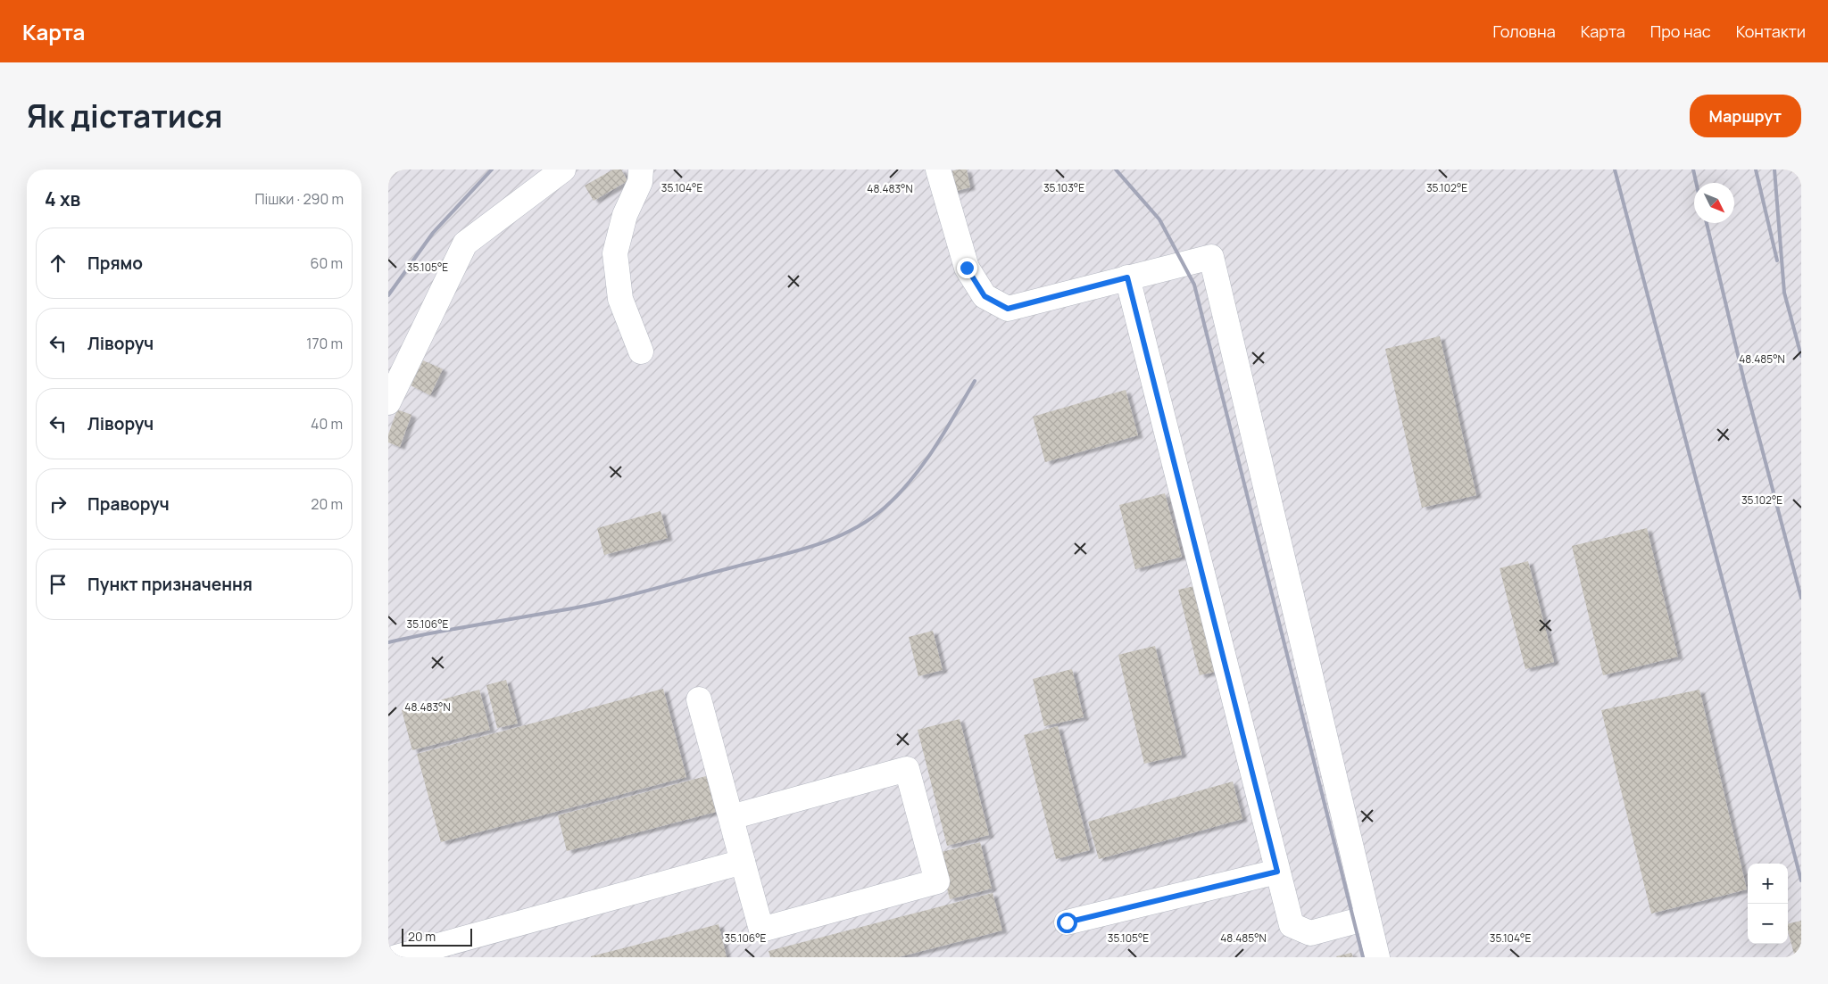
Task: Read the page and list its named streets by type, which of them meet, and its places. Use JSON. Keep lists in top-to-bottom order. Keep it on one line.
{"scale_bar":"20 m","north":"bottom right","page":{"header":"Карта","nav":["Головна","Карта","Про нас","Контакти"],"title":"Як дістатися","buttons":"Маршрут","heading":["4 хв","Пішки · 290 m"],"list":[["Прямо","60 m"],["Ліворуч","170 m"],["Ліворуч","40 m"],["Праворуч","20 m"],"Пункт призначення"],"map_buttons":["+","−"],"scale":"20 m"},"coordinates":["35.104°E","35.102°E","35.103°E","48.483°N","35.105°E","48.485°N","35.106°E"]}
